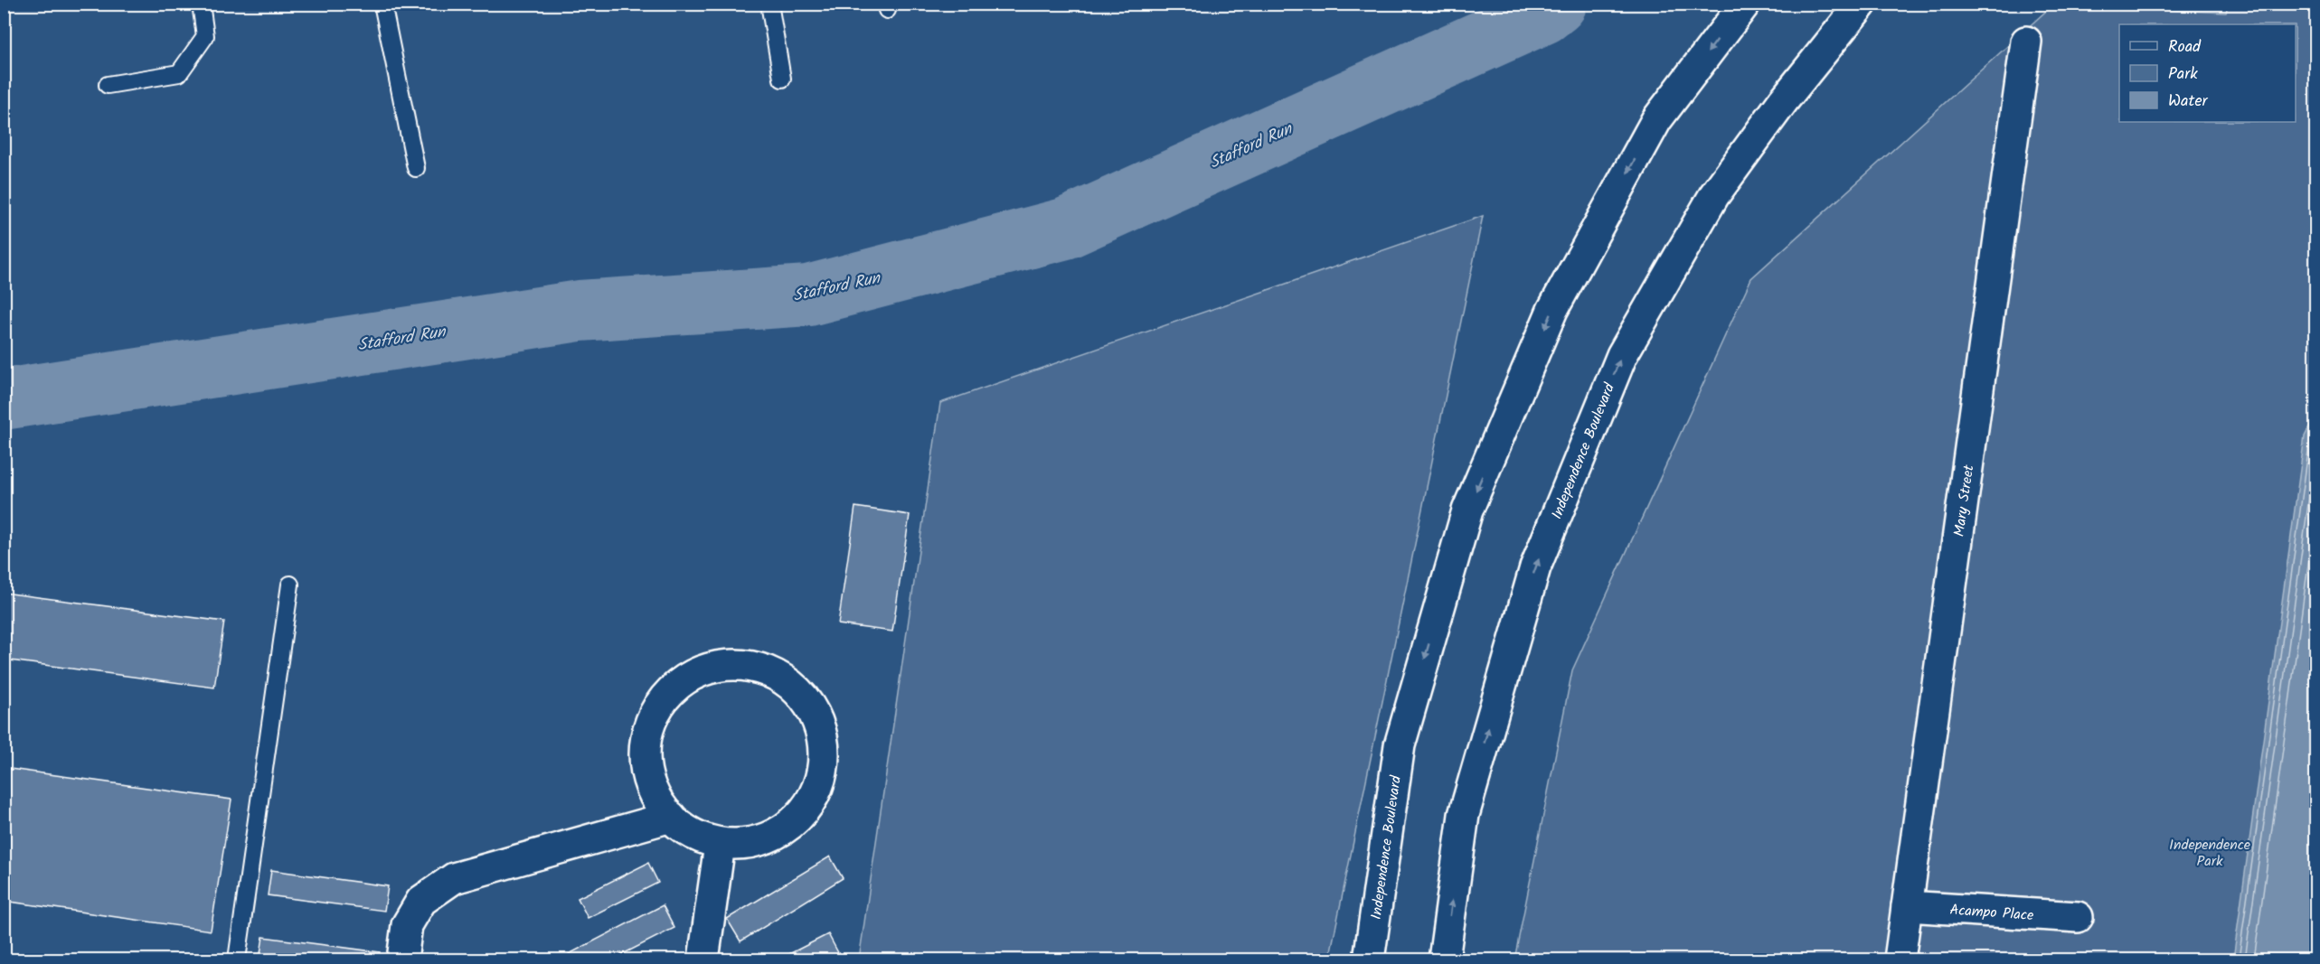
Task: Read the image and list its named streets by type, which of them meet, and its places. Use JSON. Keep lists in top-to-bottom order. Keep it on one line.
{"streets":{"street":["Independence Boulevard","Mary Street","Acampo Place"]},"crossings":[["Mary Street","Acampo Place"]],"water":["Stafford Run"],"parks":["Independence Park"],"legend":["Road","Park","Water"]}
